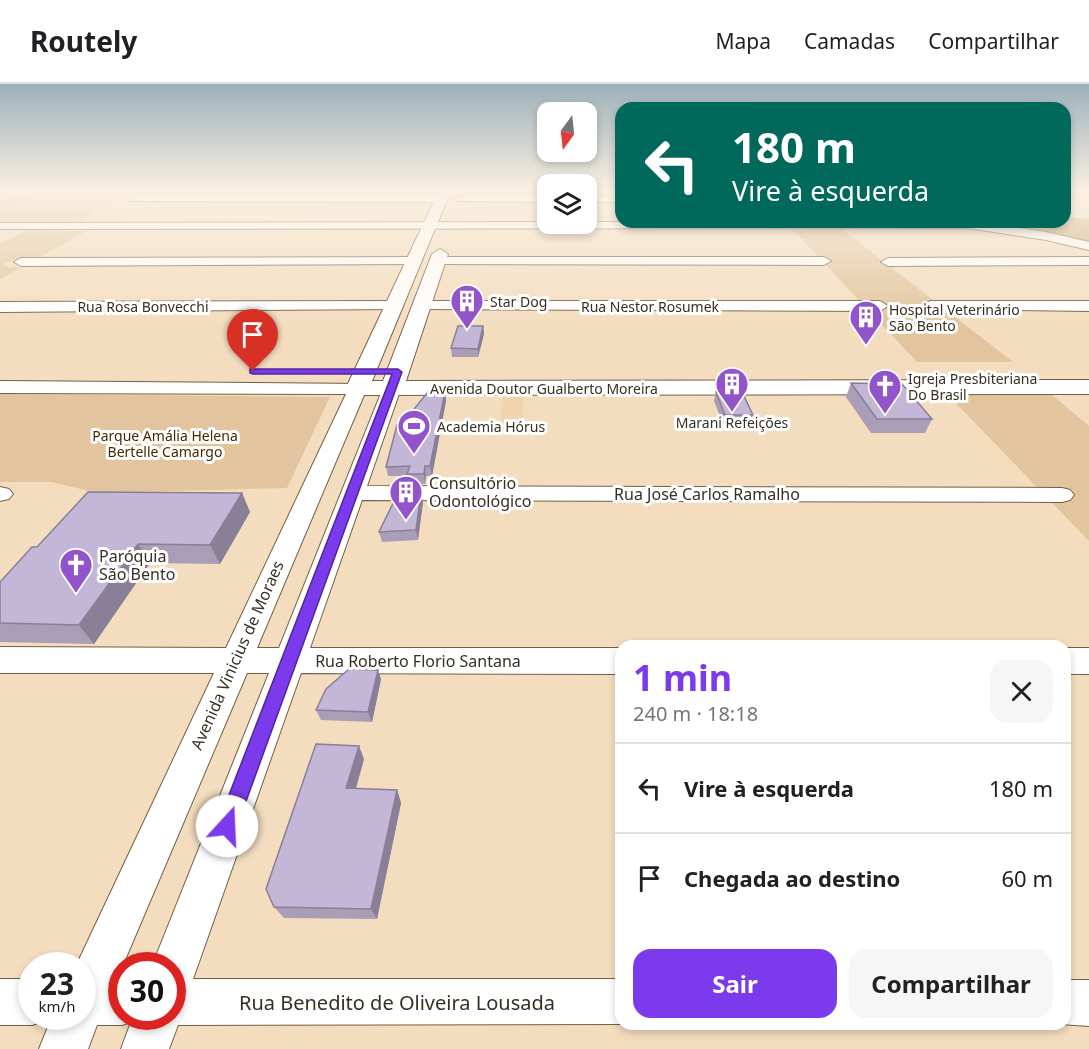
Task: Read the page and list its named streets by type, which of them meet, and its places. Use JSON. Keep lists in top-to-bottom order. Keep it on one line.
{"streets":{"main road":["Avenida Doutor Gualberto Moreira","Avenida Vinicius de Moraes"],"street":["Rua Rosa Bonvecchi","Rua Nestor Rosumek","Rua José Carlos Ramalho","Rua Roberto Florio Santana","Rua Benedito de Oliveira Lousada"]},"crossings":[["Rua Rosa Bonvecchi","Avenida Vinicius de Moraes"],["Avenida Doutor Gualberto Moreira","Avenida Vinicius de Moraes"],["Avenida Vinicius de Moraes","Rua Roberto Florio Santana"]],"parks":["Parque Amália Helena Bertelle Camargo"],"places":{"building":["Star Dog","Hospital Veterinário São Bento","Marani Refeições","Consultório Odontológico"],"church":["Igreja Presbiteriana Do Brasil","Paróquia São Bento"],"sports":["Academia Hórus"]},"north":"bottom","page":{"header":"Routely","nav":["Mapa","Camadas","Compartilhar"],"turn":["180 m","Vire à esquerda"],"heading":["1 min","240 m · 18:18"],"list":[{"name":"Vire à esquerda","value":"180 m"},{"name":"Chegada ao destino","value":"60 m"}],"buttons":["Sair","Compartilhar"],"speed":"23 km/h","limit":"30"}}
